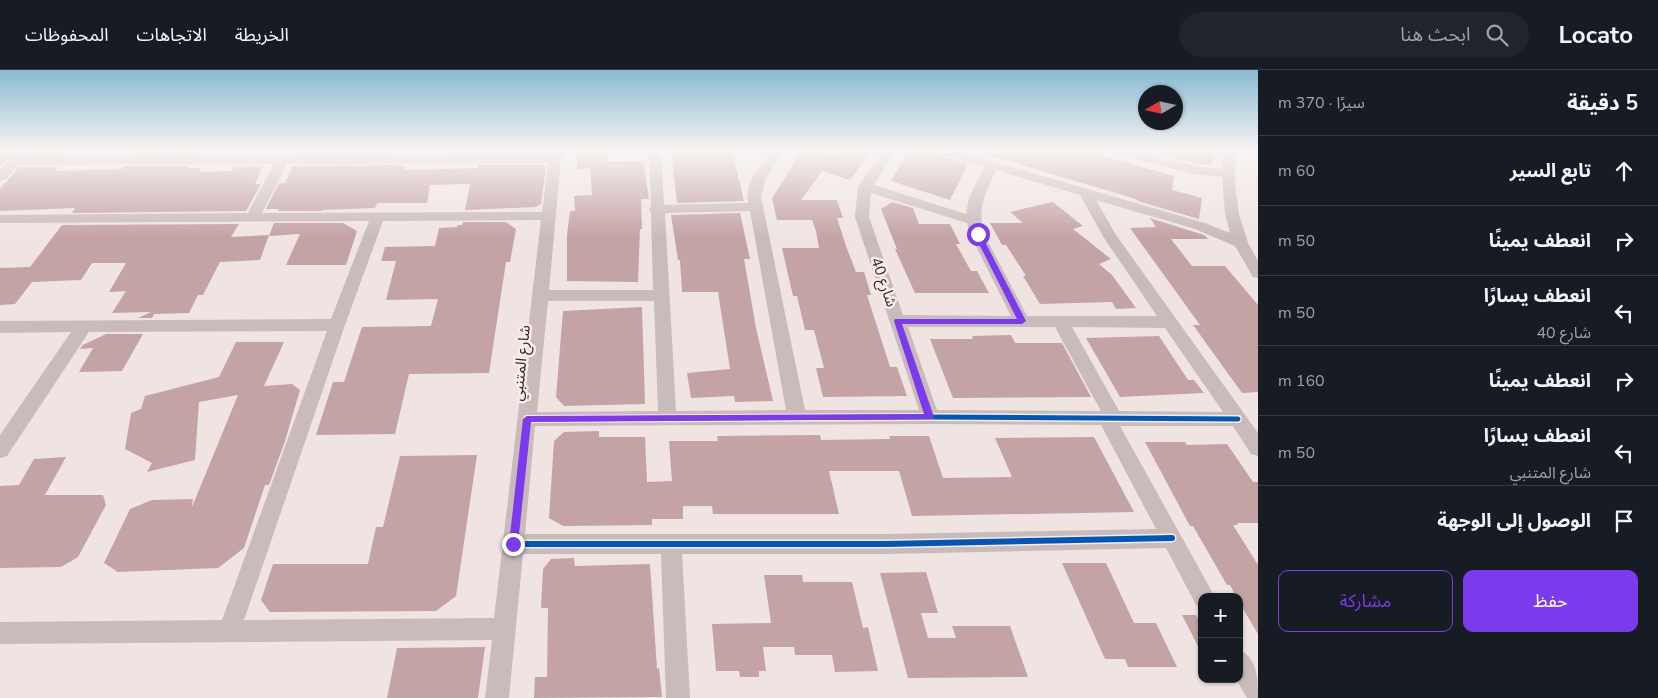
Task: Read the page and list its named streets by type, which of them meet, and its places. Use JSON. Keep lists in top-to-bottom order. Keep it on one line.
{"streets":{"street":["شارع 40","شارع المتنبي"]},"north":"left","page":{"header":"Locato","search":"ابحث هنا","nav":["الخريطة","الاتجاهات","المحفوظات"],"heading":["5 دقيقة","سيرًا · 370 m"],"list":[["تابع السير","60 m"],["انعطف يمينًا","50 m"],["انعطف يسارًا","شارع 40","50 m"],["انعطف يمينًا","160 m"],["انعطف يسارًا","شارع المتنبي","50 m"],"الوصول إلى الوجهة"],"buttons":["حفظ","مشاركة"],"map_buttons":["+","−"]}}
